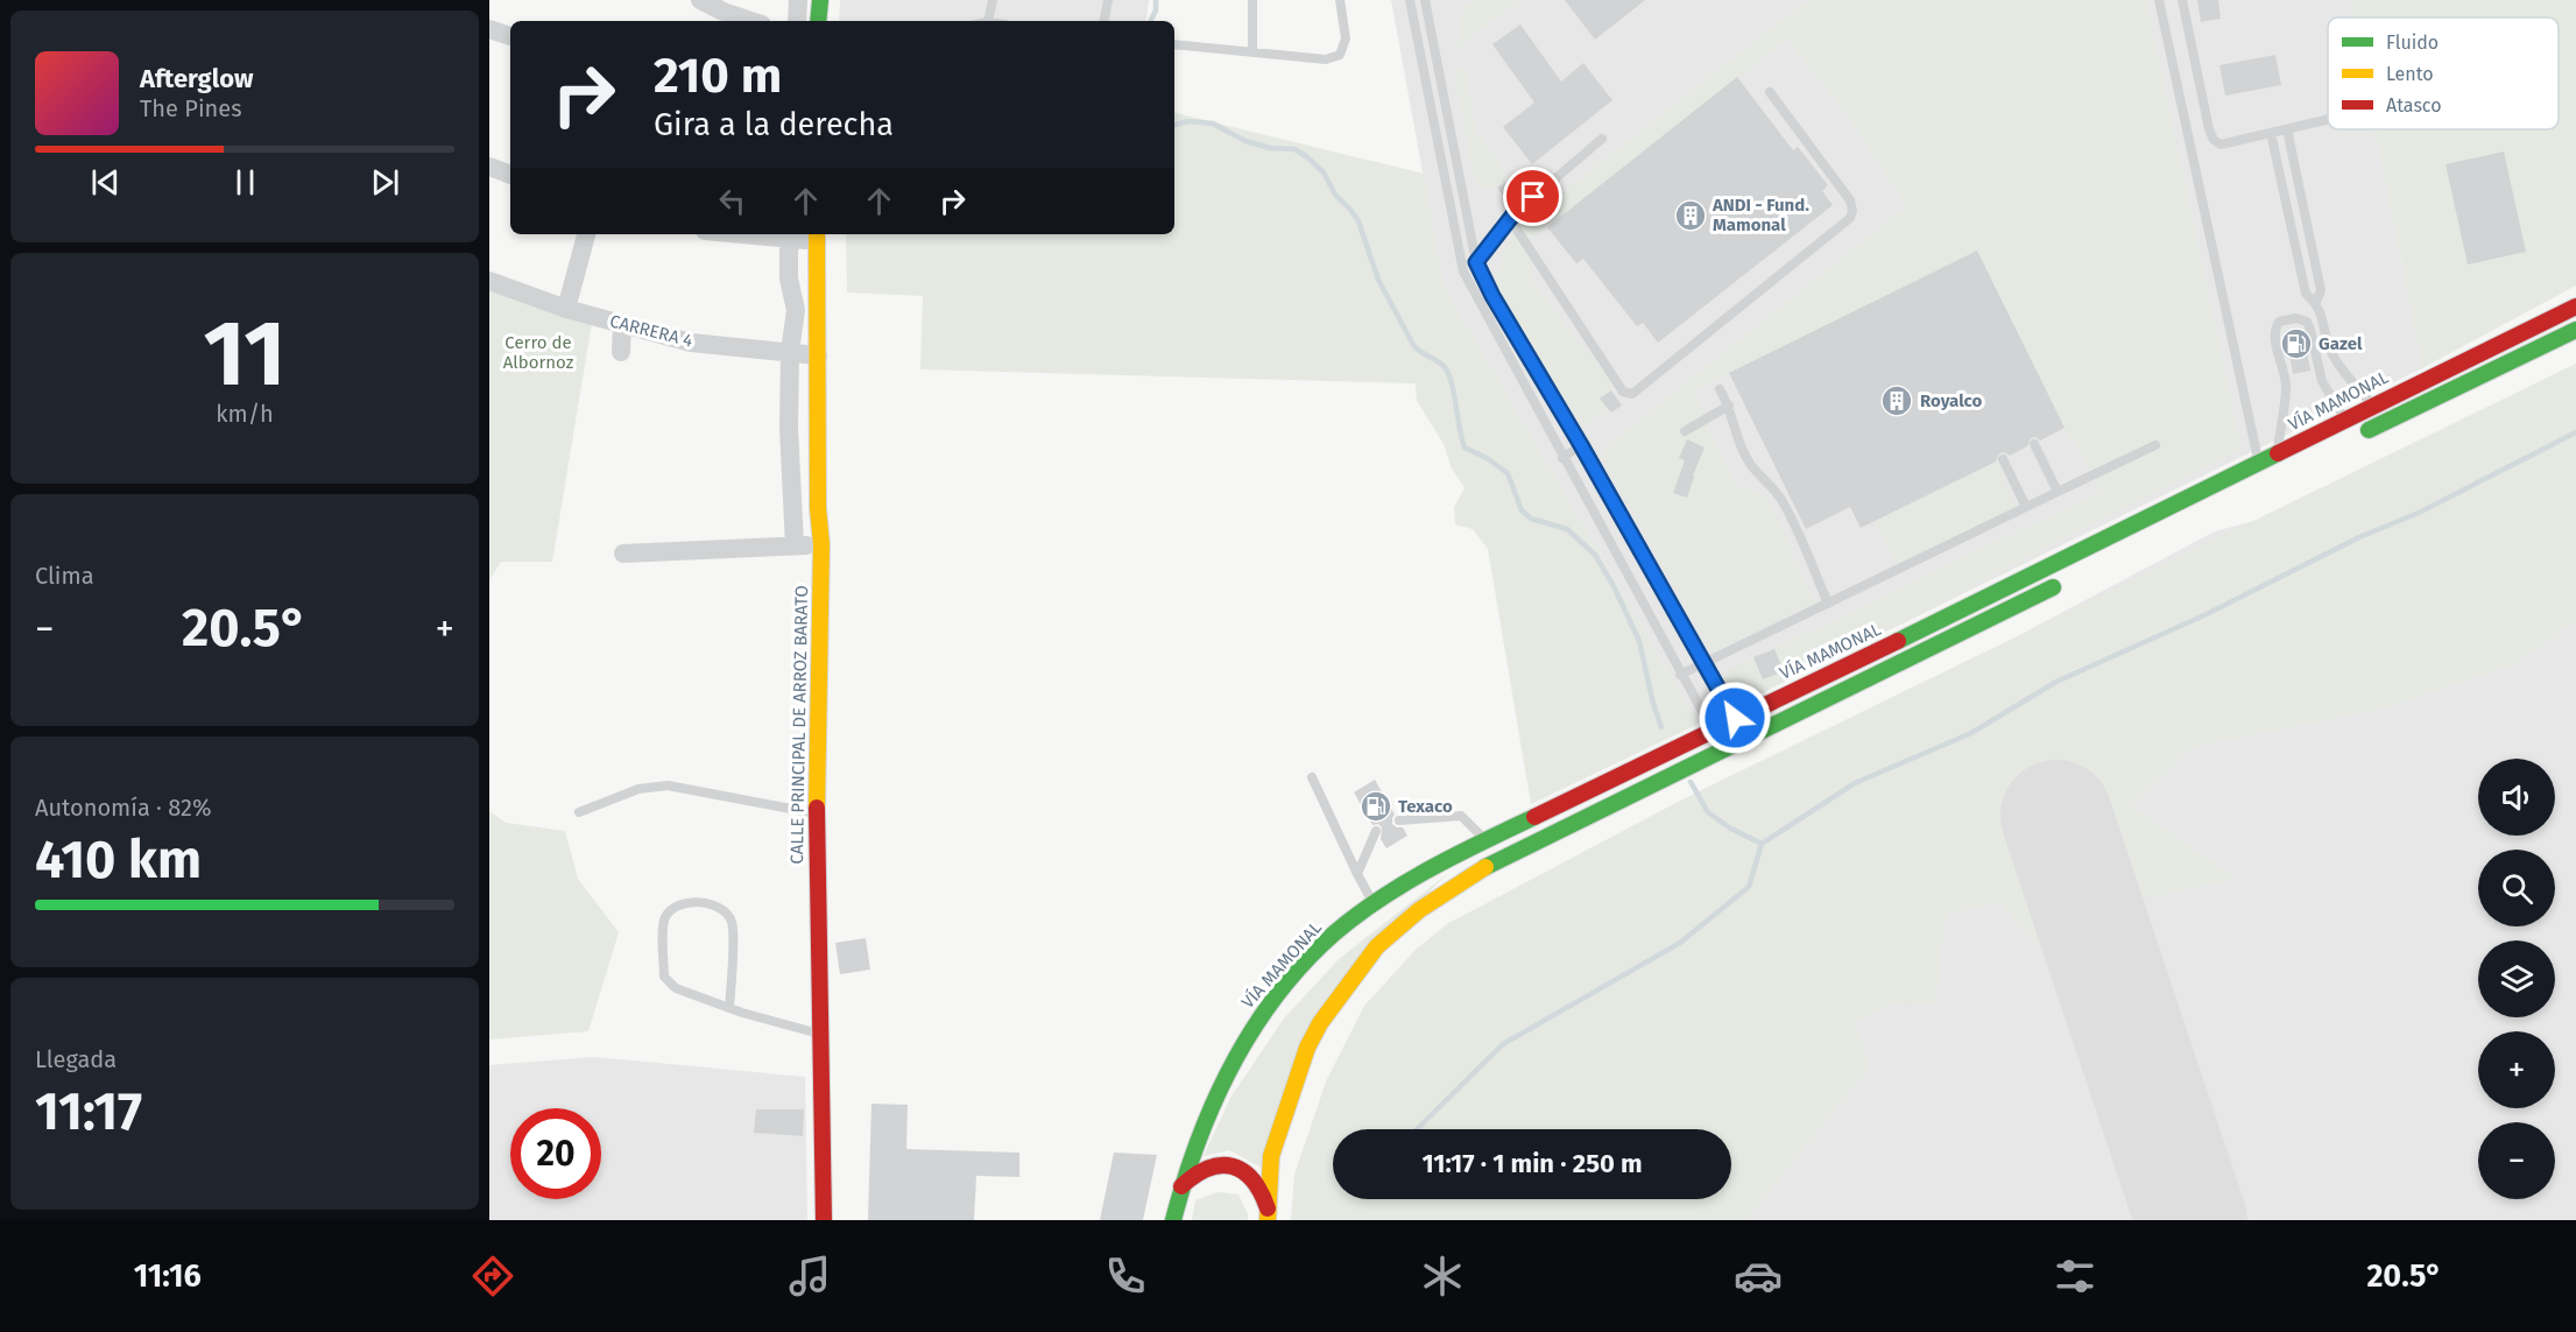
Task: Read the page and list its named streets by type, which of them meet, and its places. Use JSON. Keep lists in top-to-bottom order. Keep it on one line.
{"streets":{"main road":["VÍA MAMONAL","CALLE PRINCIPAL DE ARROZ BARATO"],"street":["CARRERA 4"]},"crossings":[["CARRERA 4","CALLE PRINCIPAL DE ARROZ BARATO"]],"parks":["Cerro de Albornoz"],"places":{"building":["ANDI - Fund. Mamonal","Royalco"],"fuel station":["Gazel","Texaco"]},"legend":["Fluido","Lento","Atasco"],"page":{"turn":["210 m","Gira a la derecha"],"song":["Afterglow","The Pines"],"tile":[["11","km/h"],"Clima",["Autonomía · 82%","410 km"],["Llegada","11:17"]],"heat":["−","20.5°","+"],"map_buttons":["+","−"],"limit":"20","trip":"11:17 · 1 min · 250 m","tabs":["11:16","20.5°"]}}
